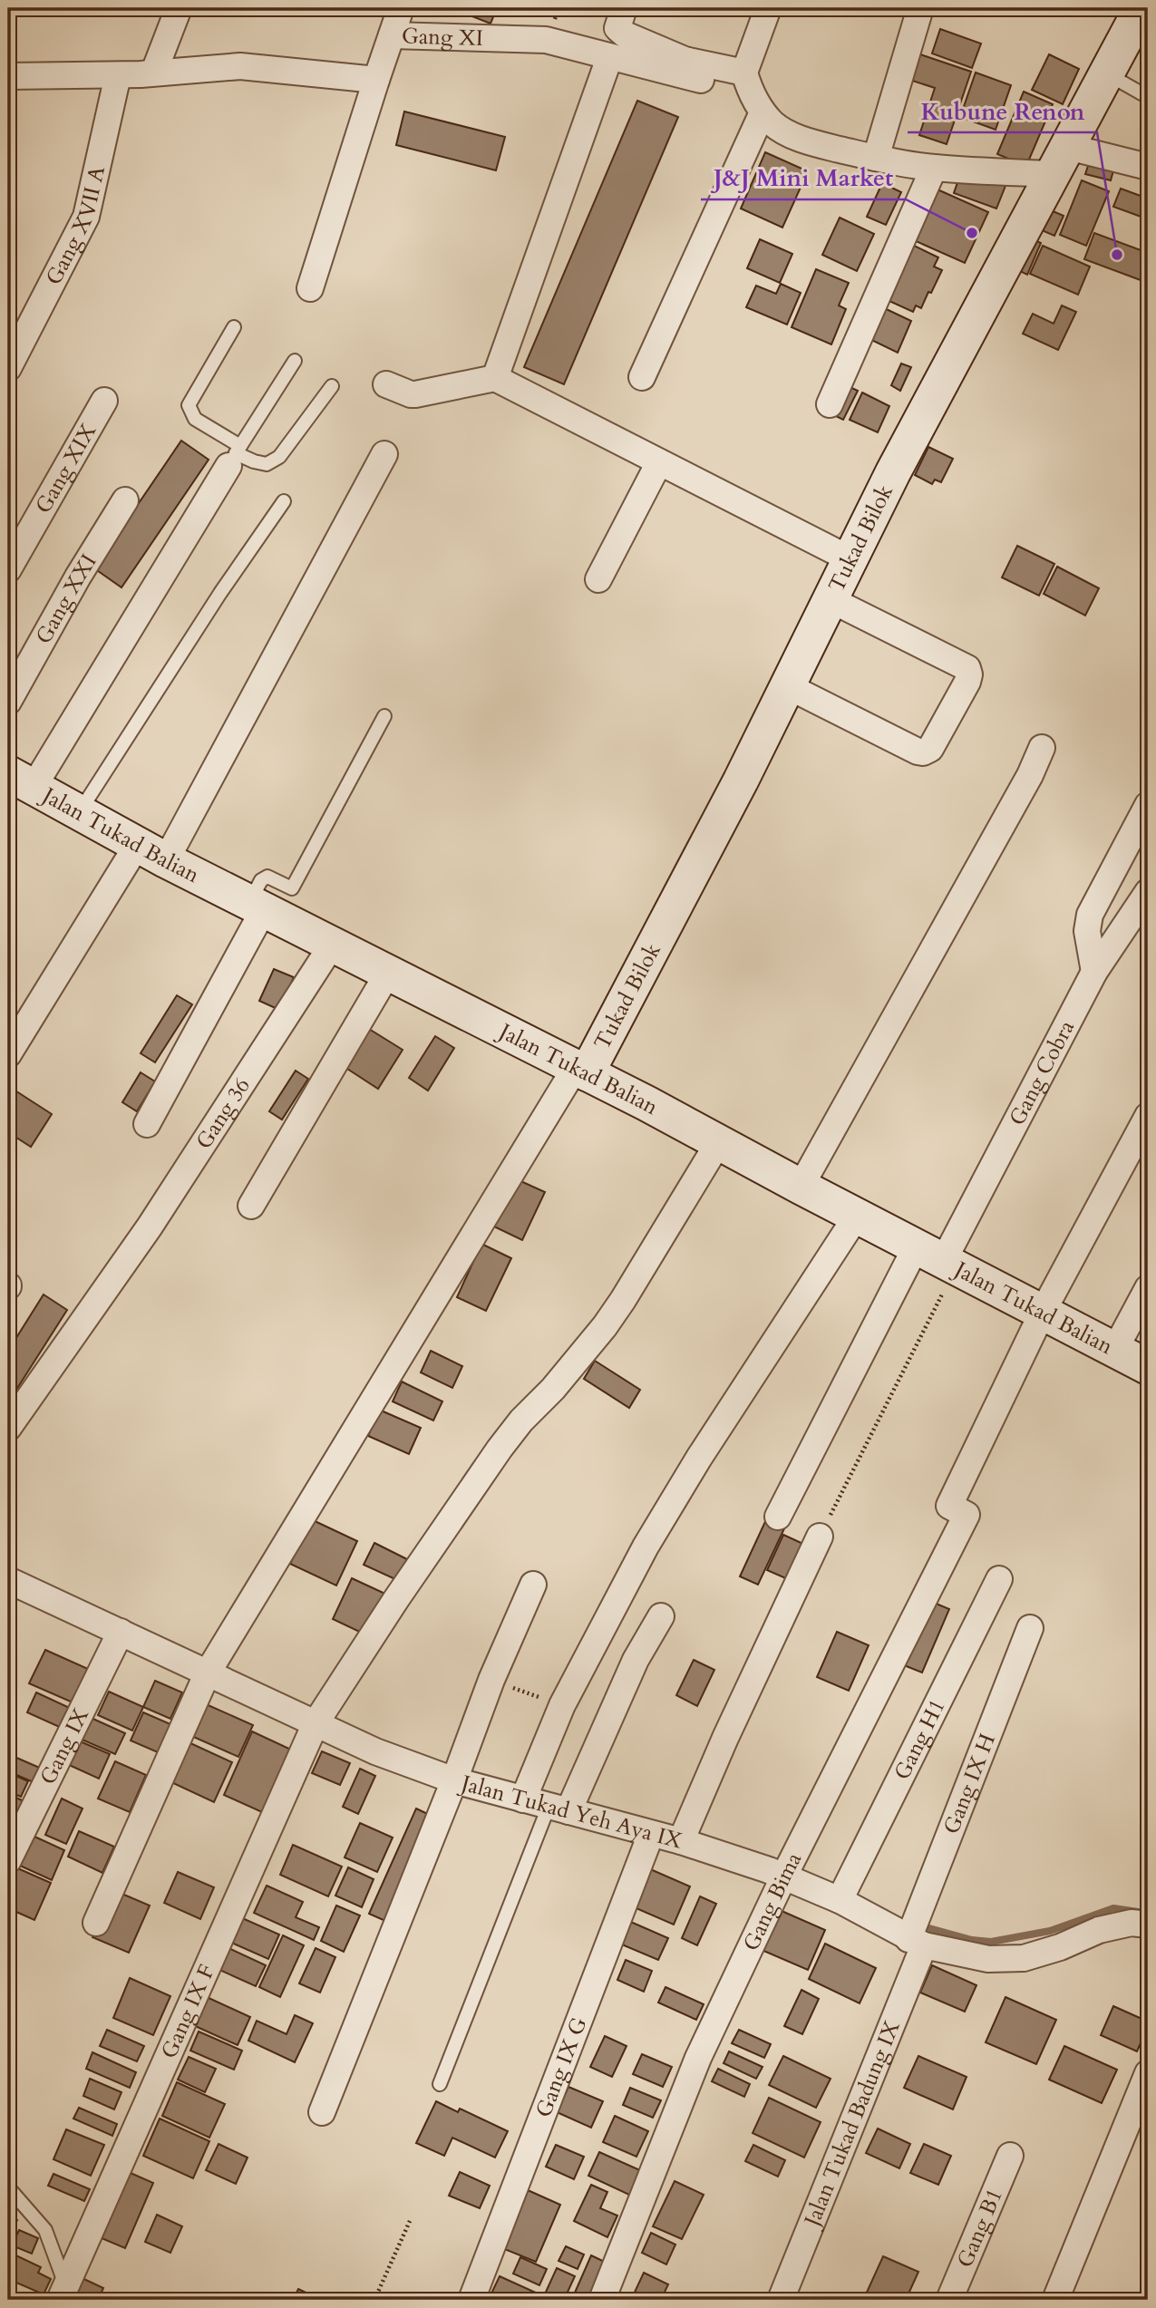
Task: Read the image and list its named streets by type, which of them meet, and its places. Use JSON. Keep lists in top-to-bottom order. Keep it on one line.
{"streets":{"street":["Gang XI","Gang XVII A","Gang XIX","Tukad Bilok","Gang XXI","Jalan Tukad Balian","Gang Cobra","Gang 36","Gang H1","Gang IX","Gang IX H","Jalan Tukad Yeh Aya IX","Gang Bima","Gang IX F","Gang IX G","Jalan Tukad Badung IX","Gang B1"]},"crossings":[["Tukad Bilok","Jalan Tukad Balian"],["Jalan Tukad Balian","Gang Cobra"],["Jalan Tukad Balian","Gang 36"],["Jalan Tukad Balian","Gang Bima"],["Jalan Tukad Balian","Gang IX F"],["Gang H1","Jalan Tukad Yeh Aya IX"],["Gang IX","Jalan Tukad Yeh Aya IX"],["Gang IX H","Jalan Tukad Yeh Aya IX"],["Gang IX H","Jalan Tukad Badung IX"],["Jalan Tukad Yeh Aya IX","Gang Bima"],["Jalan Tukad Yeh Aya IX","Gang IX F"],["Jalan Tukad Yeh Aya IX","Gang IX G"],["Jalan Tukad Yeh Aya IX","Jalan Tukad Badung IX"]],"places":["J&J Mini Market","Kubune Renon"]}
